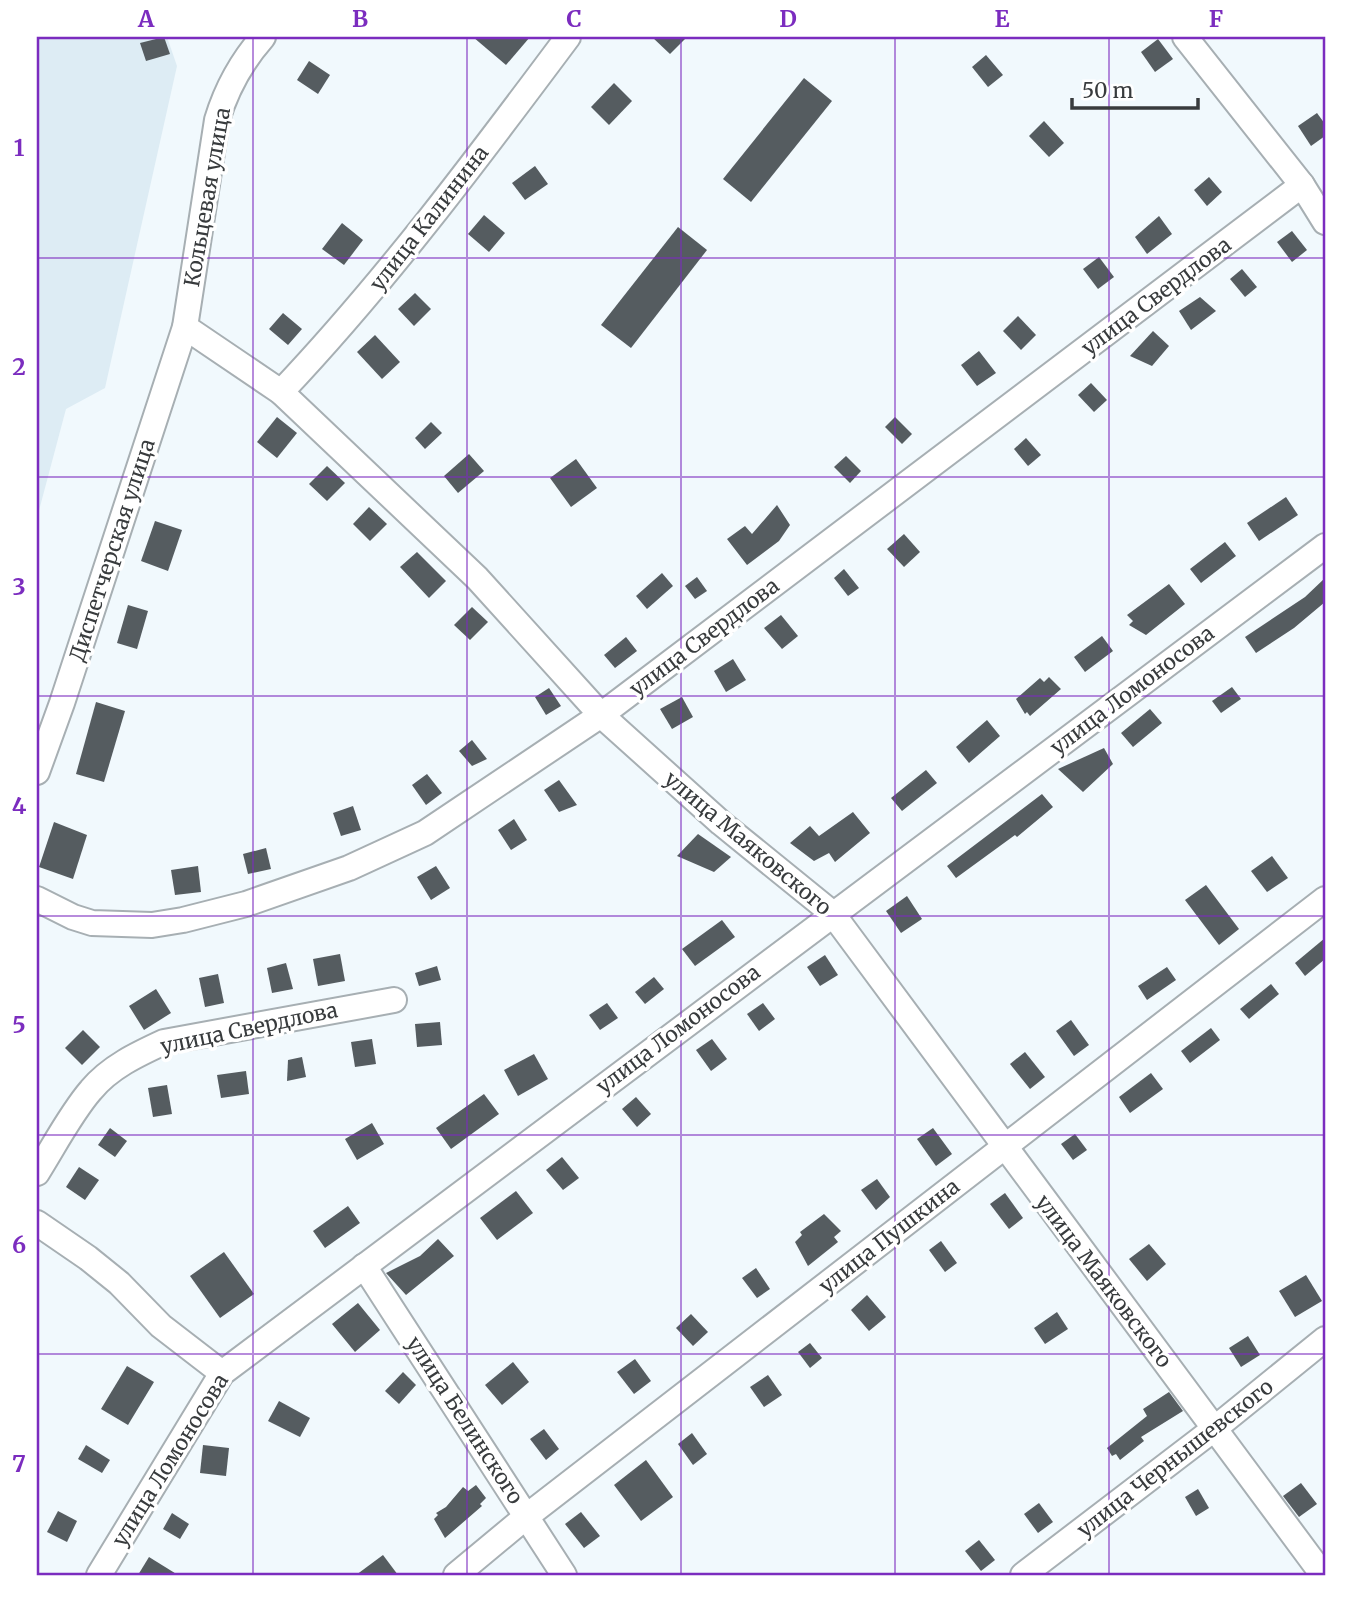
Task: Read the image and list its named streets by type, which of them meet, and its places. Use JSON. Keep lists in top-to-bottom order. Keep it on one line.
{"streets":{"street":["Кольцевая улица","улица Калинина","улица Свердлова","Диспетчерская улица","улица Ломоносова","улица Маяковского","улица Пушкина","улица Белинского","улица Чернышевского"]},"crossings":[["Кольцевая улица","Диспетчерская улица"],["Кольцевая улица","улица Маяковского"],["улица Калинина","улица Маяковского"],["улица Свердлова","улица Маяковского"],["Диспетчерская улица","улица Маяковского"],["улица Ломоносова","улица Маяковского"],["улица Ломоносова","улица Белинского"],["улица Маяковского","улица Пушкина"],["улица Маяковского","улица Чернышевского"],["улица Пушкина","улица Белинского"]],"scale_bar":"50 m","grid":{"columns":["A","B","C","D","E","F"],"rows":["1","2","3","4","5","6","7"]}}
